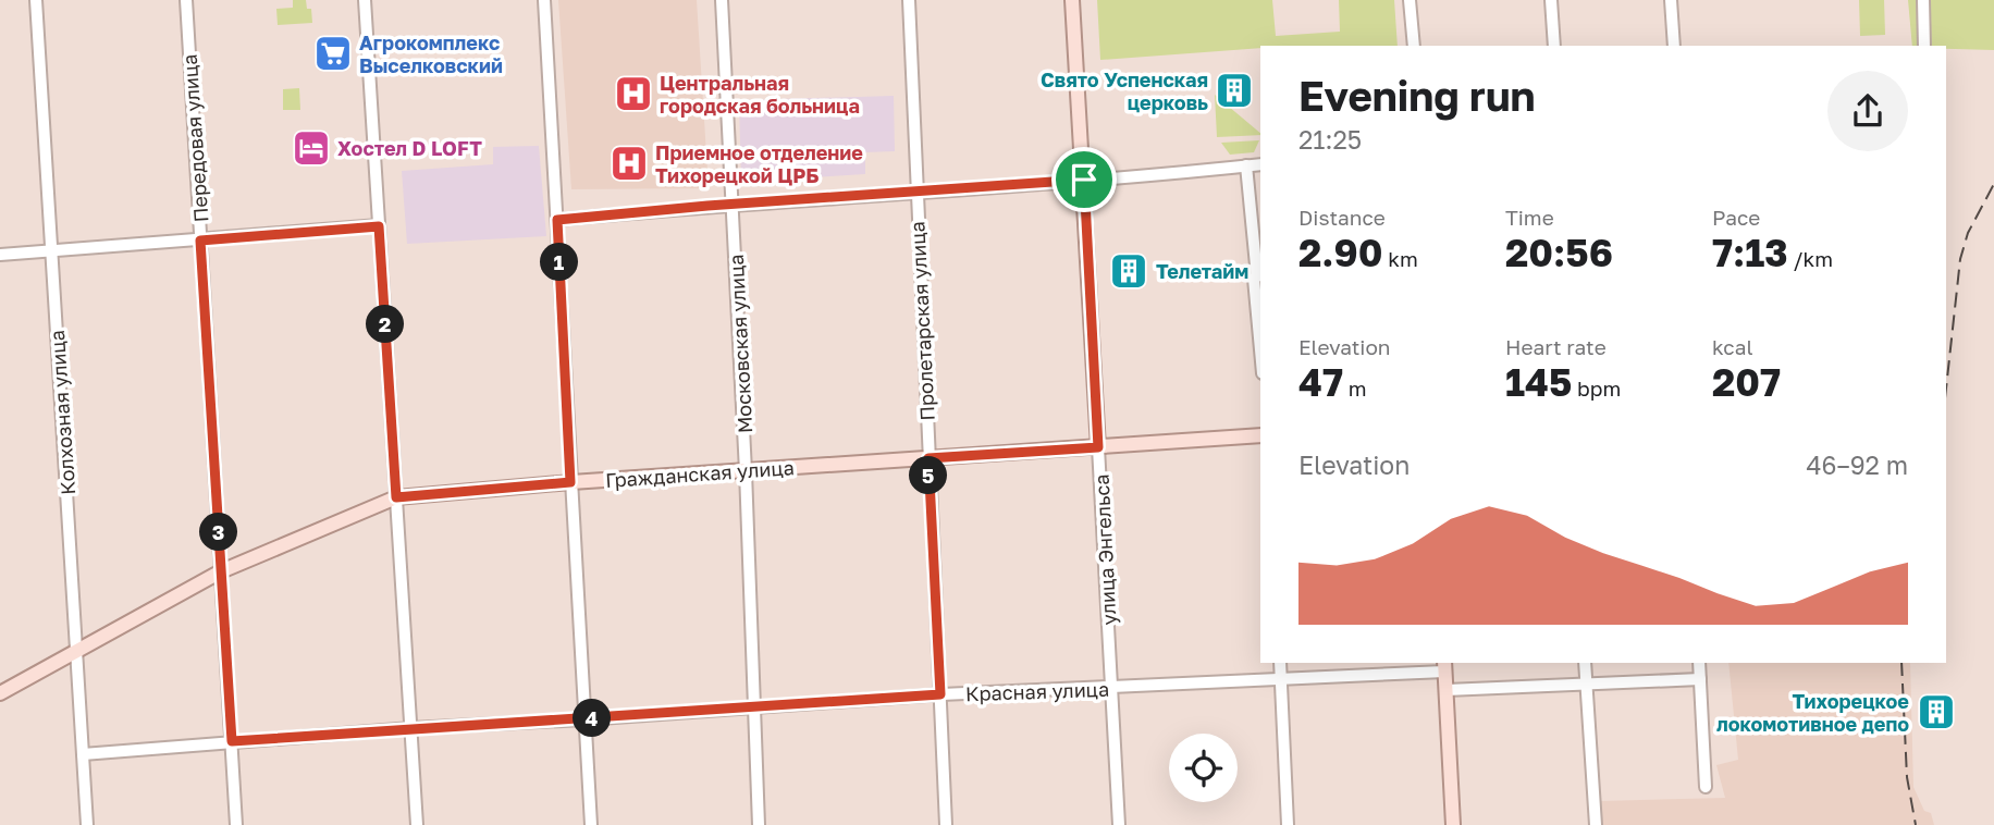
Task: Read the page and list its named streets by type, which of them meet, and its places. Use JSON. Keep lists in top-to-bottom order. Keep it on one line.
{"streets":{"main road":["Гражданская улица","улица Энгельса"],"street":["Передовая улица","Пролетарская улица","Московская улица","Колхозная улица","Красная улица"]},"crossings":[["Передовая улица","Гражданская улица"],["Передовая улица","Красная улица"],["Пролетарская улица","Гражданская улица"],["Пролетарская улица","Красная улица"],["Московская улица","Гражданская улица"],["Московская улица","Красная улица"],["Колхозная улица","Гражданская улица"],["Колхозная улица","Красная улица"],["Гражданская улица","улица Энгельса"],["улица Энгельса","Красная улица"]],"places":{"supermarket":["Агрокомплекс Выселковский"],"building":["Свято Успенская церковь","Телетайм","Тихорецкое локомотивное депо"],"hospital":["Центральная городская больница","Приемное отделение Тихорецкой ЦРБ"],"hotel":["Хостел D LOFT"]},"page":{"heading":["Evening run","21:25"],"stats":[["Distance","2.90 km"],["Time","20:56"],["Pace","7:13 /km"],["Elevation","47 m"],["Heart rate","145 bpm"],["kcal","207"]],"pins":["1","2","5","3","4"],"chart":["Elevation","46–92 m"]}}
